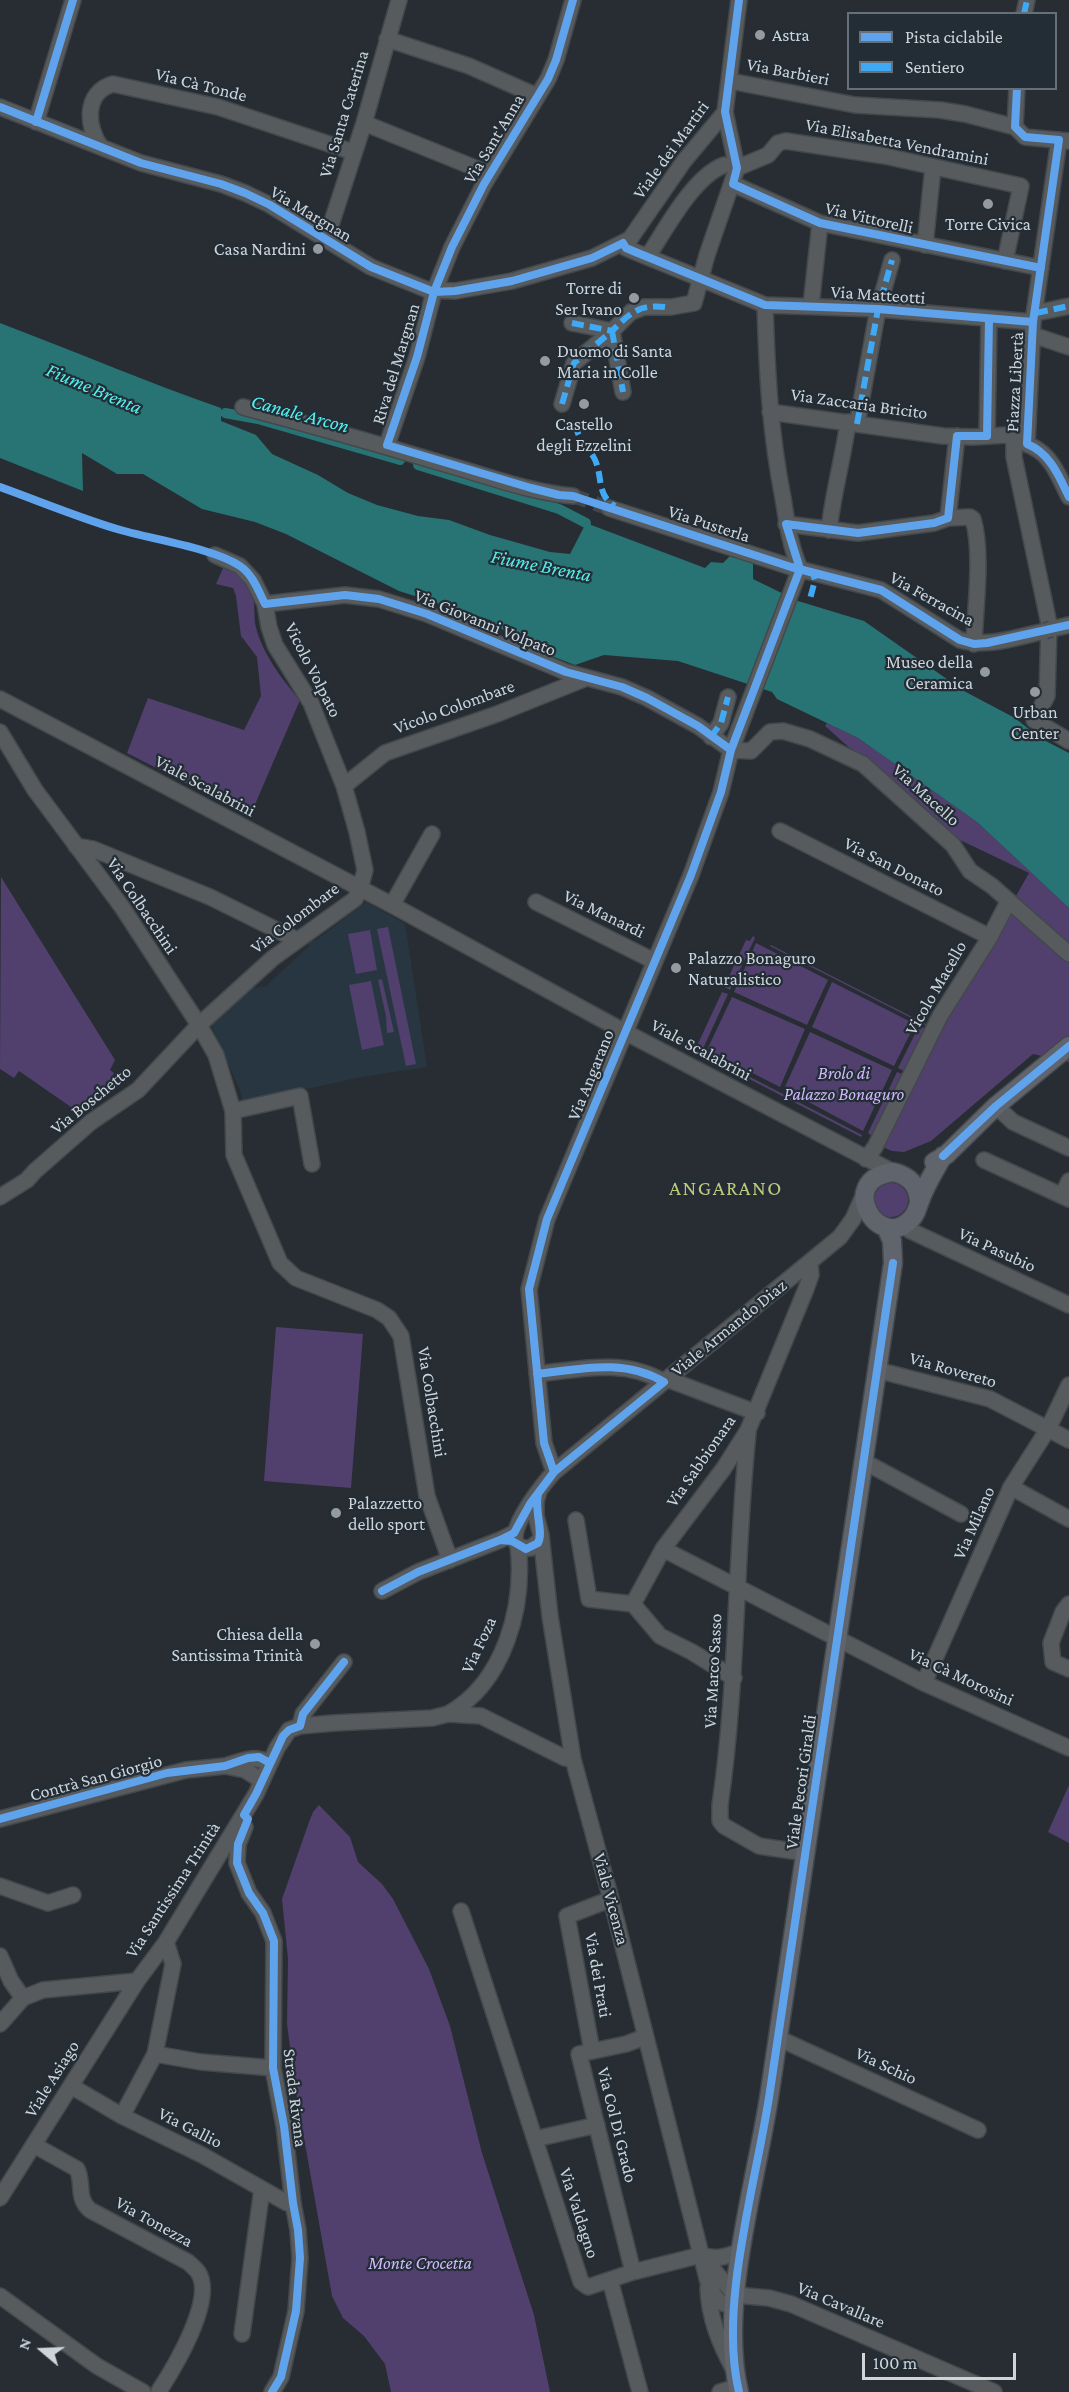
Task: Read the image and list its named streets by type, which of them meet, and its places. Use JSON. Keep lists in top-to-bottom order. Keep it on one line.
{"streets":{"main road":["Viale Armando Diaz","Viale Pecori Giraldi"],"street":["Via Barbieri","Via Cà Tonde","Via Santa Caterina","Via Sant'Anna","Via Elisabetta Vendramini","Viale dei Martiri","Via Margnan","Via Vittorelli","Via Matteotti","Riva del Margnan","Piazza Libertà","Via Zaccaria Bricito","Via Pusterla","Via Ferracina","Via Giovanni Volpato","Vicolo Volpato","Vicolo Colombare","Viale Scalabrini","Via Macello","Via San Donato","Via Colbacchini","Via Manardi","Via Colombare","Vicolo Macello","Via Angarano","Via Boschetto","Via Pasubio","Via Rovereto","Via Sabbionara","Via Milano","Via Foza","Via Marco Sasso","Via Cà Morosini","Contrà San Giorgio","Via Santissima Trinità","Viale Vicenza","Via dei Prati","Via Schio","Viale Asiago","Strada Rivana","Via Col Di Grado","Via Gallio","Via Valdagno","Via Tonezza","Via Cavallare"]},"crossings":[["Via Barbieri","Viale dei Martiri"],["Via Cà Tonde","Via Santa Caterina"],["Via Cà Tonde","Via Margnan"],["Via Santa Caterina","Via Sant'Anna"],["Via Santa Caterina","Via Margnan"],["Via Sant'Anna","Via Margnan"],["Via Sant'Anna","Riva del Margnan"],["Via Elisabetta Vendramini","Via Vittorelli"],["Via Margnan","Riva del Margnan"],["Via Matteotti","Piazza Libertà"],["Piazza Libertà","Via Zaccaria Bricito"],["Via Pusterla","Via Ferracina"],["Via Pusterla","Via Angarano"],["Via Ferracina","Via Angarano"],["Via Giovanni Volpato","Vicolo Volpato"],["Via Giovanni Volpato","Vicolo Colombare"],["Via Giovanni Volpato","Via Macello"],["Via Giovanni Volpato","Via Angarano"],["Vicolo Volpato","Vicolo Colombare"],["Vicolo Volpato","Via Colombare"],["Vicolo Colombare","Via Colombare"],["Viale Scalabrini","Via Colombare"],["Viale Scalabrini","Vicolo Macello"],["Viale Scalabrini","Via Angarano"],["Viale Scalabrini","Viale Armando Diaz"],["Viale Scalabrini","Viale Pecori Giraldi"],["Via Macello","Vicolo Macello"],["Via Macello","Via Angarano"],["Via San Donato","Vicolo Macello"],["Via Colbacchini","Via Colombare"],["Via Colbacchini","Via Boschetto"],["Via Manardi","Via Angarano"],["Via Colombare","Via Boschetto"],["Via Angarano","Viale Armando Diaz"],["Via Angarano","Via Sabbionara"],["Via Pasubio","Viale Pecori Giraldi"],["Viale Armando Diaz","Via Sabbionara"],["Viale Armando Diaz","Via Foza"],["Viale Armando Diaz","Viale Pecori Giraldi"],["Via Rovereto","Via Milano"],["Via Rovereto","Viale Pecori Giraldi"],["Via Sabbionara","Via Marco Sasso"],["Via Milano","Via Cà Morosini"],["Via Marco Sasso","Viale Pecori Giraldi"],["Via Cà Morosini","Viale Pecori Giraldi"],["Contrà San Giorgio","Via Santissima Trinità"],["Viale Pecori Giraldi","Via Schio"],["Viale Pecori Giraldi","Via Valdagno"],["Viale Pecori Giraldi","Via Cavallare"],["Via Santissima Trinità","Viale Asiago"],["Via Santissima Trinità","Strada Rivana"],["Viale Vicenza","Via dei Prati"],["Viale Vicenza","Via Col Di Grado"],["Viale Vicenza","Via Valdagno"],["Via dei Prati","Via Col Di Grado"],["Viale Asiago","Via Gallio"],["Viale Asiago","Via Tonezza"],["Strada Rivana","Via Gallio"],["Via Col Di Grado","Via Valdagno"]],"districts":["ANGARANO"],"water":["Fiume Brenta","Canale Arcon"],"parks":["Brolo di Palazzo Bonaguro","Monte Crocetta"],"places":["Astra","Torre Civica","Casa Nardini","Torre di Ser Ivano","Duomo di Santa Maria in Colle","Castello degli Ezzelini","Museo della Ceramica","Urban Center","Palazzo Bonaguro Naturalistico","Palazzetto dello sport","Chiesa della Santissima Trinità"],"legend":["Pista ciclabile","Sentiero"],"scale_bar":"100 m","north":"left"}
